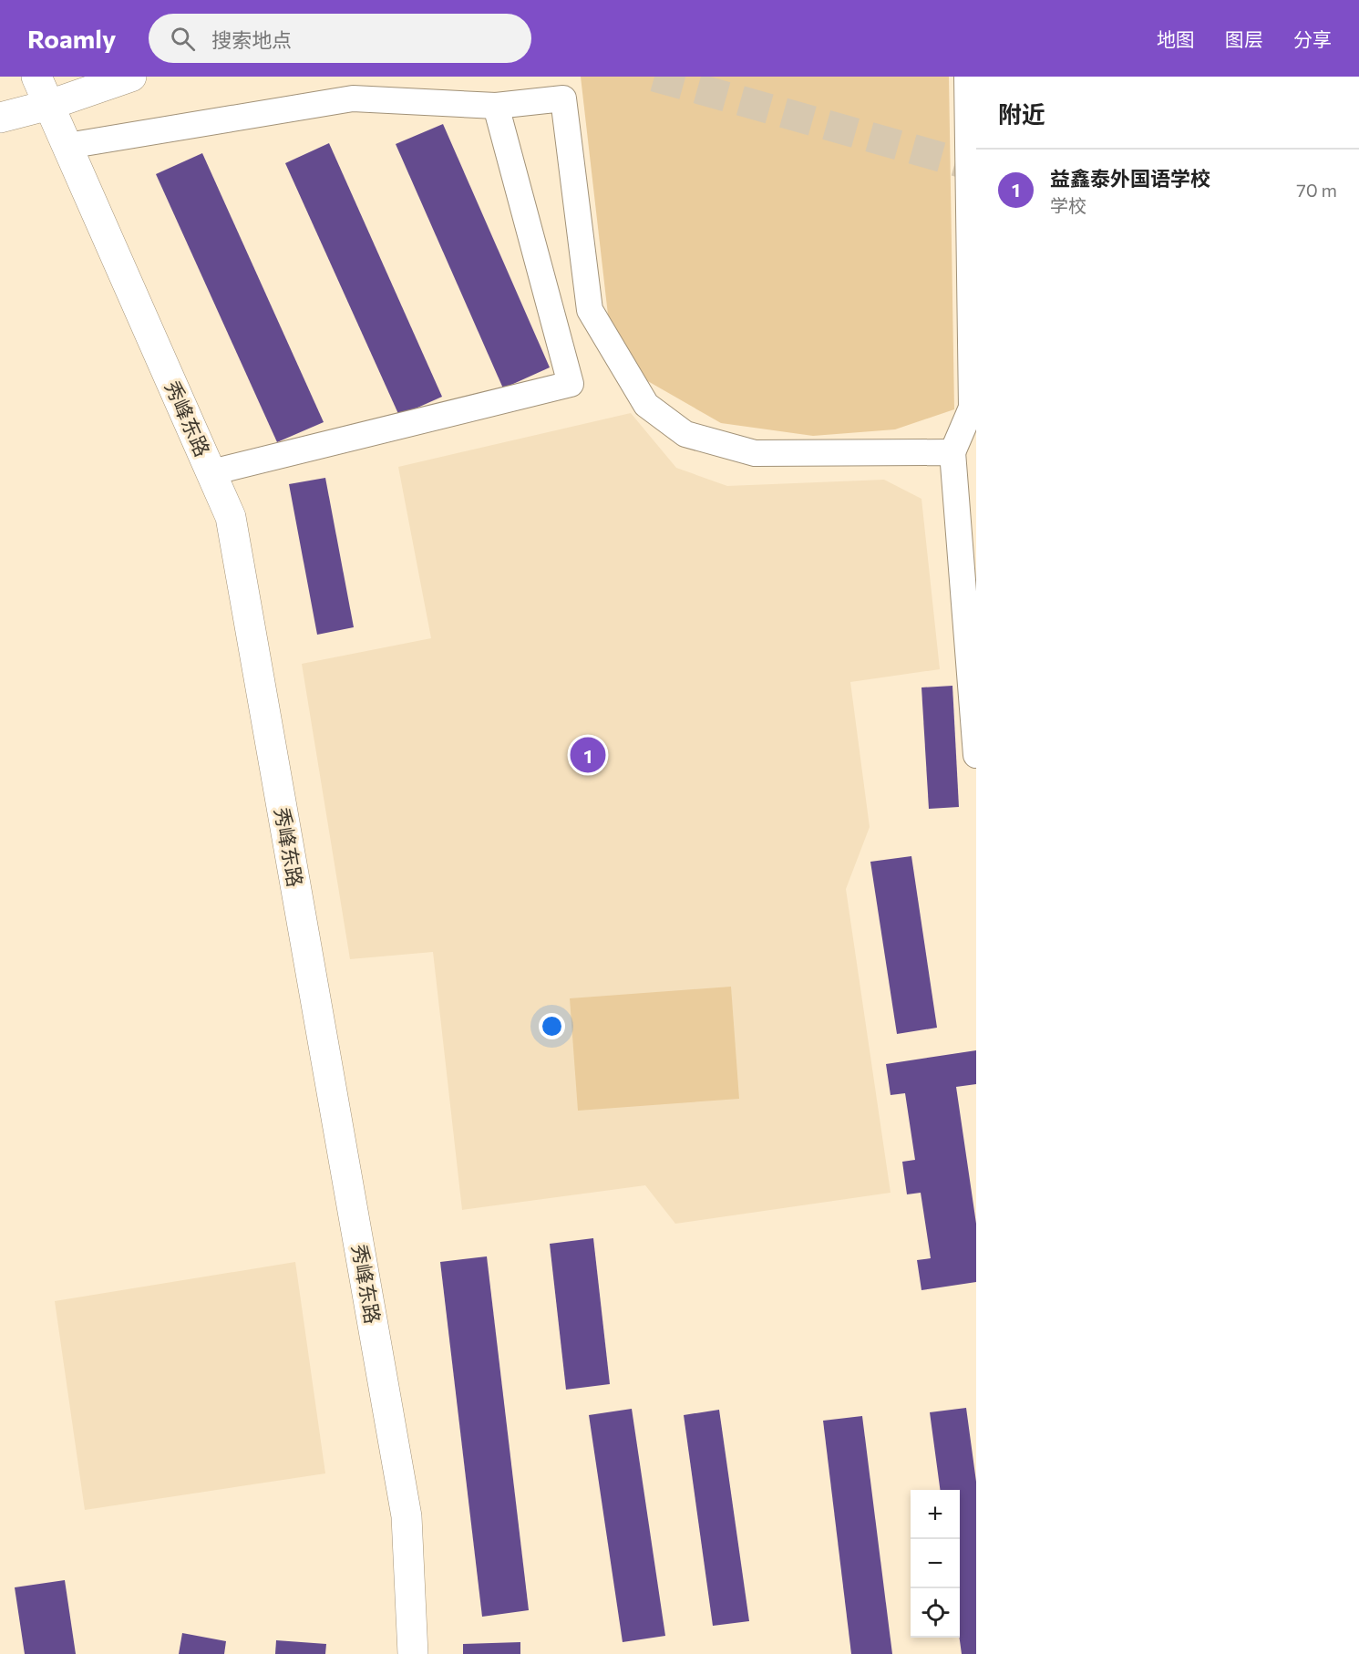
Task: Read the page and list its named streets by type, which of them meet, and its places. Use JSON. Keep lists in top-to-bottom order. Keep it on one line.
{"streets":{"street":["秀峰东路"]},"page":{"header":"Roamly","search":"搜索地点","nav":["地图","图层","分享"],"heading":"附近","list":[{"mark":"1","name":"益鑫泰外国语学校","note":"学校","value":"70 m"}],"pins":"1","map_buttons":["+","−"]}}
